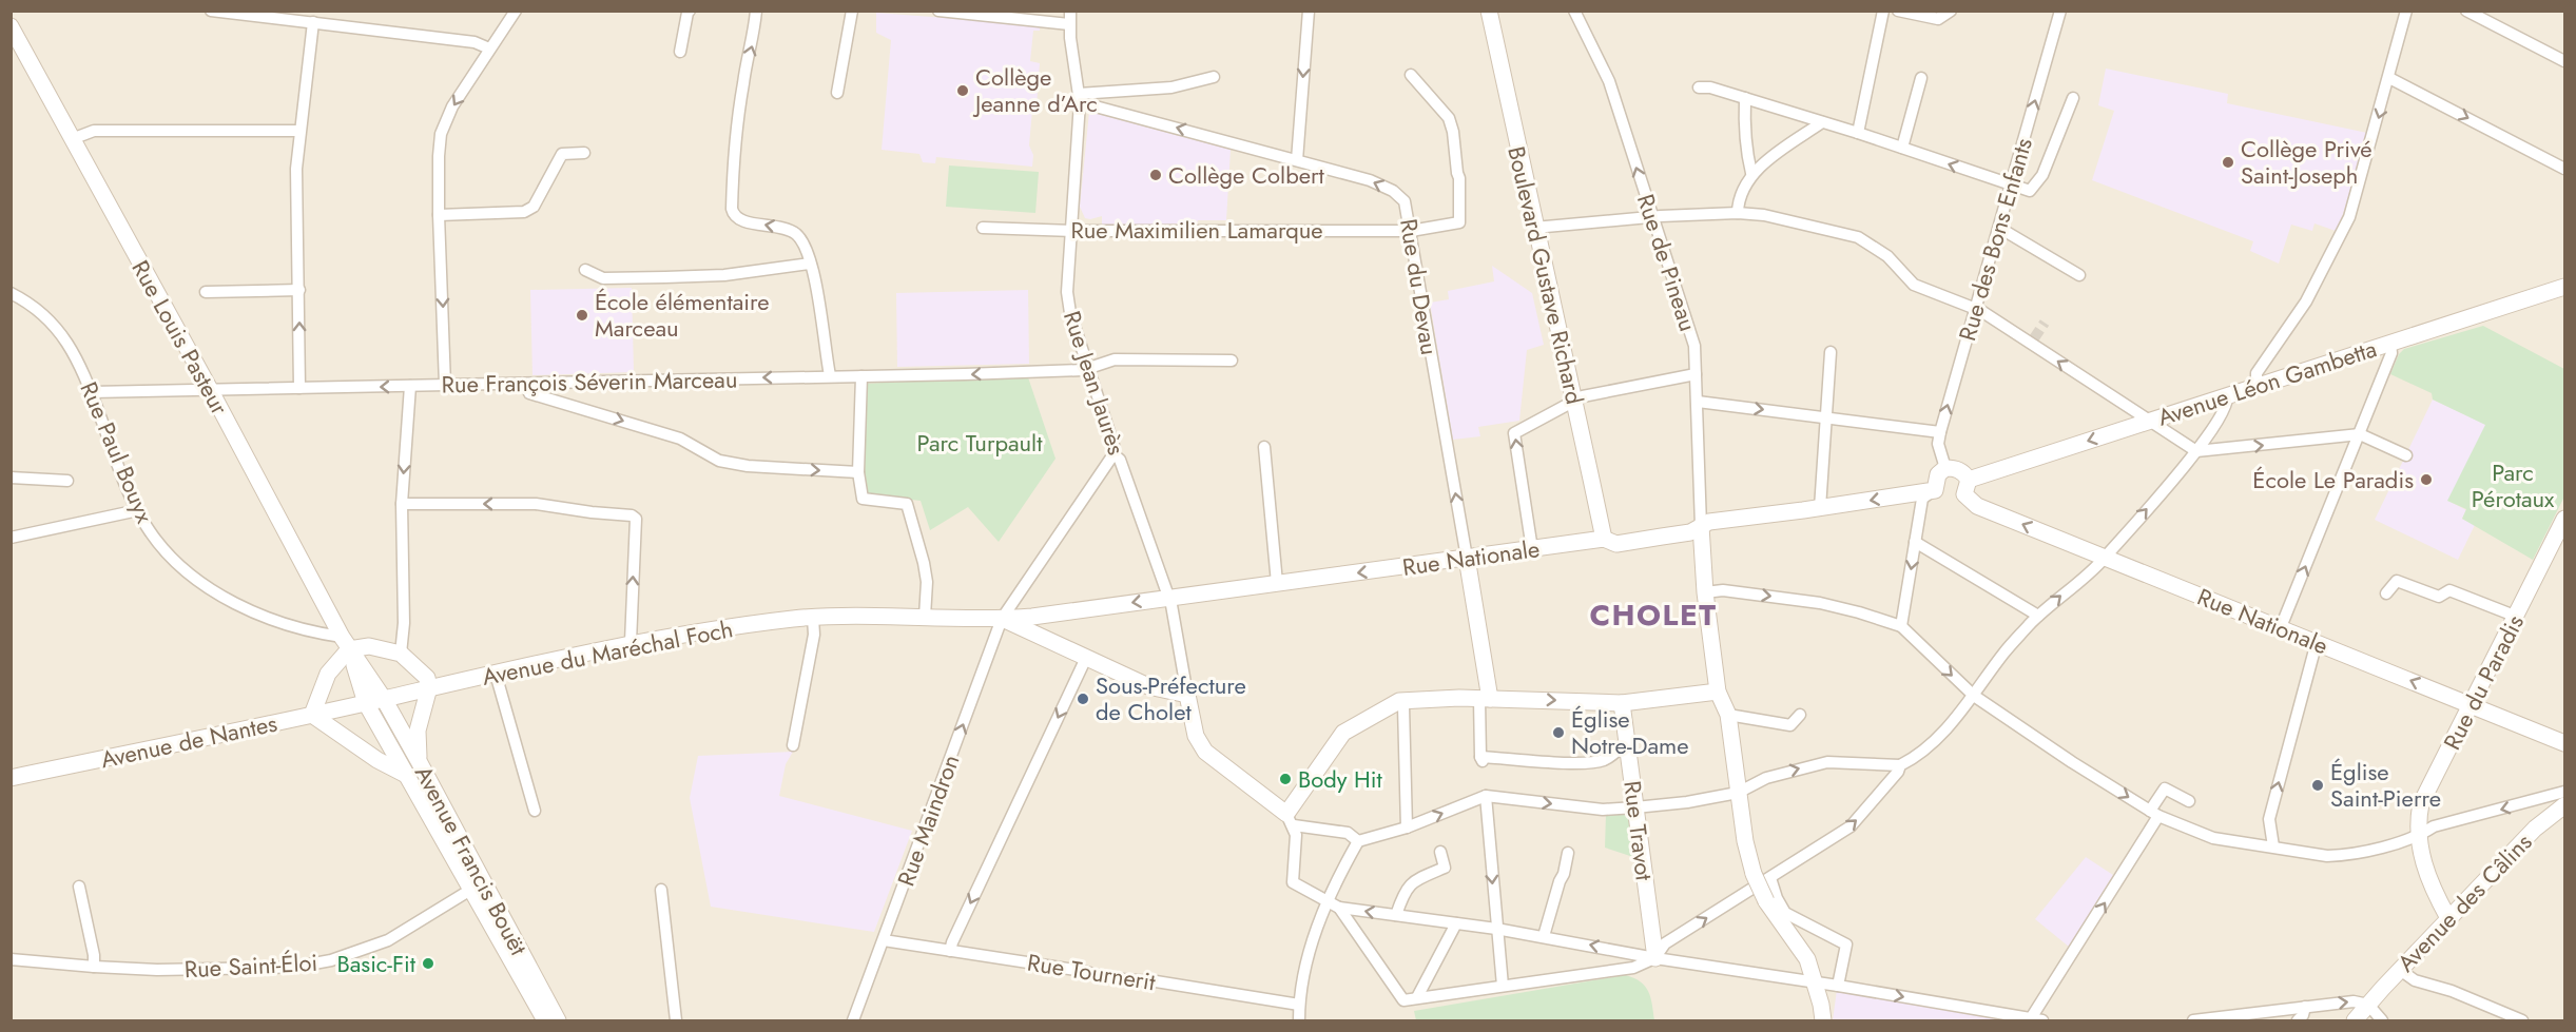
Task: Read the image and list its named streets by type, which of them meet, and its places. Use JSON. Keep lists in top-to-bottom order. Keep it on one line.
{"streets":{"street":["Rue Maximilien Lamarque","Rue des Bons Enfants","Rue de Pineau","Boulevard Gustave Richard","Rue du Devau","Rue Louis Pasteur","Rue François Séverin Marceau","Rue Jean Jaurès","Avenue Léon Gambetta","Rue Paul Bouyx","Rue Nationale","Avenue du Maréchal Foch","Rue du Paradis","Avenue de Nantes","Rue Maindron","Rue Travot","Avenue Francis Bouët","Avenue des Câlins","Rue Saint-Éloi","Rue Tournerit"]},"crossings":[["Rue Maximilien Lamarque","Rue du Devau"],["Rue Maximilien Lamarque","Rue Jean Jaurès"],["Rue des Bons Enfants","Rue Nationale"],["Boulevard Gustave Richard","Rue Nationale"],["Rue du Devau","Rue Jean Jaurès"],["Rue du Devau","Rue Nationale"],["Rue Louis Pasteur","Rue François Séverin Marceau"],["Rue Louis Pasteur","Rue Paul Bouyx"],["Rue Louis Pasteur","Avenue du Maréchal Foch"],["Rue Louis Pasteur","Avenue de Nantes"],["Rue Louis Pasteur","Avenue Francis Bouët"],["Rue François Séverin Marceau","Rue Jean Jaurès"],["Rue François Séverin Marceau","Rue Paul Bouyx"],["Rue Jean Jaurès","Rue Nationale"],["Rue Jean Jaurès","Rue Maindron"],["Avenue Léon Gambetta","Rue Nationale"],["Rue Nationale","Avenue du Maréchal Foch"],["Rue Nationale","Rue du Paradis"],["Rue Nationale","Rue Maindron"],["Avenue du Maréchal Foch","Avenue de Nantes"],["Avenue du Maréchal Foch","Rue Maindron"],["Avenue du Maréchal Foch","Avenue Francis Bouët"],["Rue du Paradis","Avenue des Câlins"],["Avenue de Nantes","Avenue Francis Bouët"],["Rue Maindron","Rue Tournerit"],["Avenue Francis Bouët","Rue Saint-Éloi"]],"one_way":["Rue des Bons Enfants","Rue de Pineau","Rue du Devau"],"districts":["CHOLET"],"parks":["Parc Turpault","Parc Pérotaux"],"places":["Collège Jeanne d’Arc","Collège Privé Saint-Joseph","Collège Colbert","École élémentaire Marceau","École Le Paradis","Sous-Préfecture de Cholet","Église Notre-Dame","Body Hit","Église Saint-Pierre","Basic-Fit"]}
